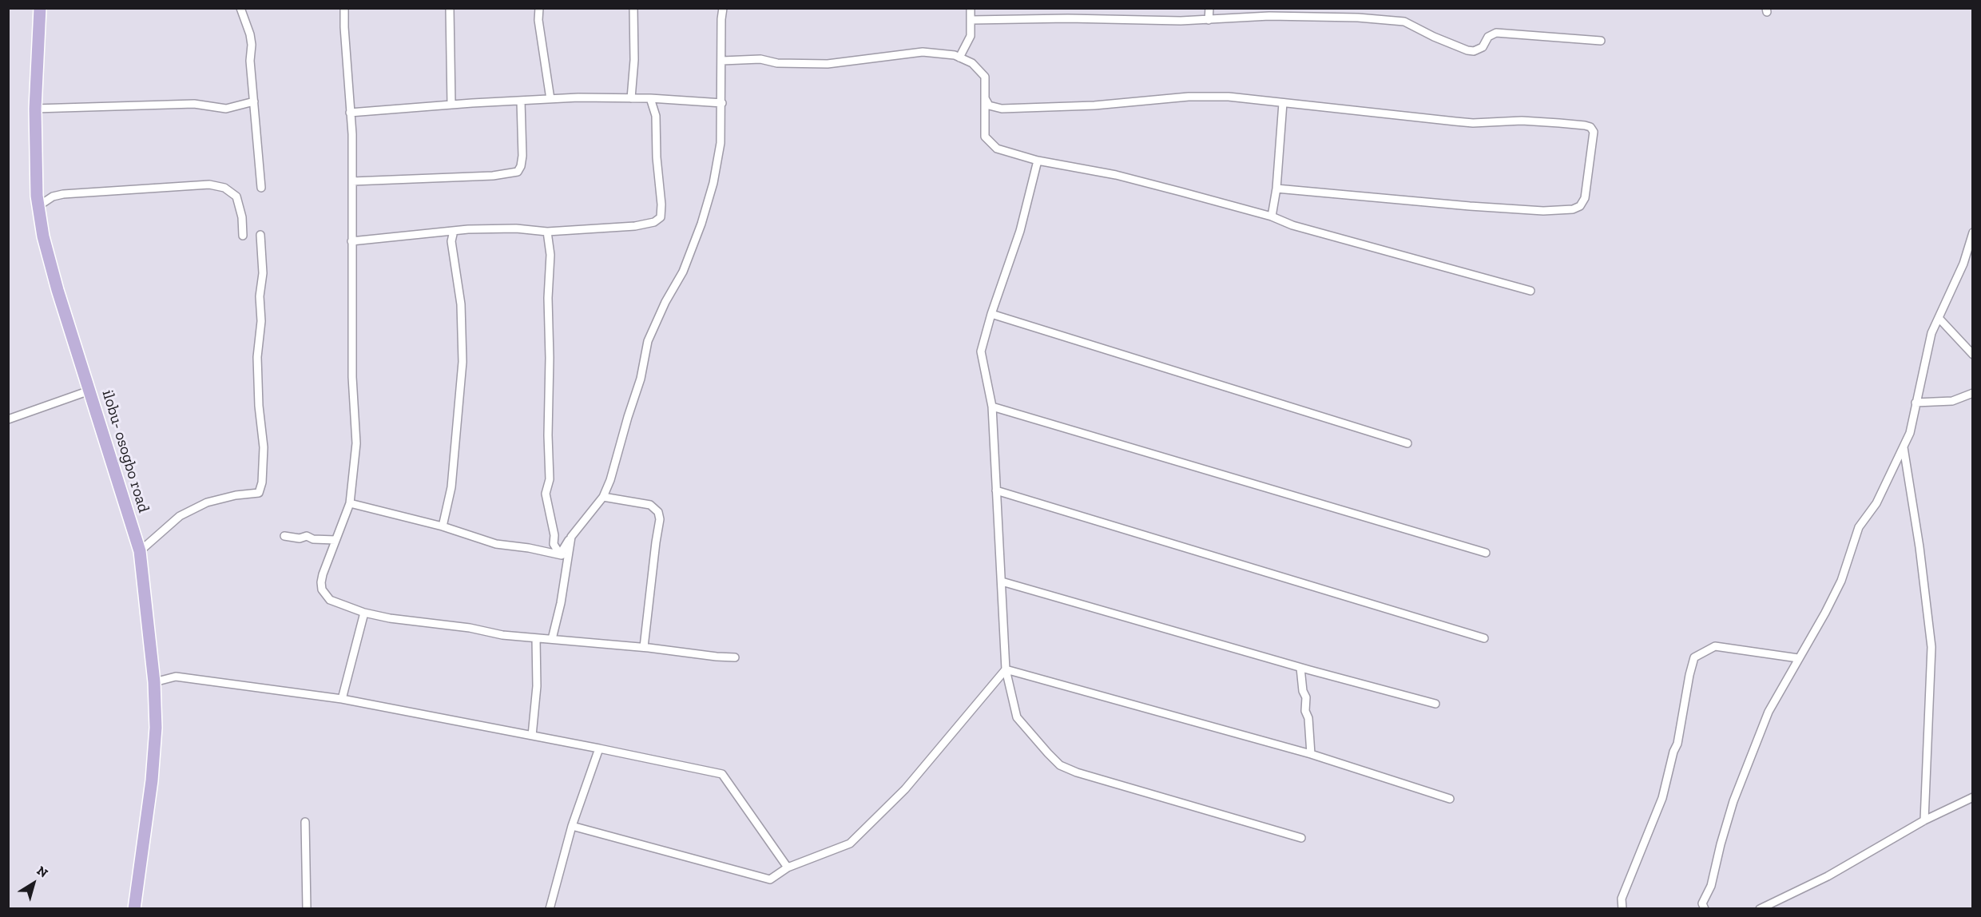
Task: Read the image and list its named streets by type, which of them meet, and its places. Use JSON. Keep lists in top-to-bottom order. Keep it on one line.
{"streets":{"main road":["ilobu- osogbo road"]},"north":"top right"}
